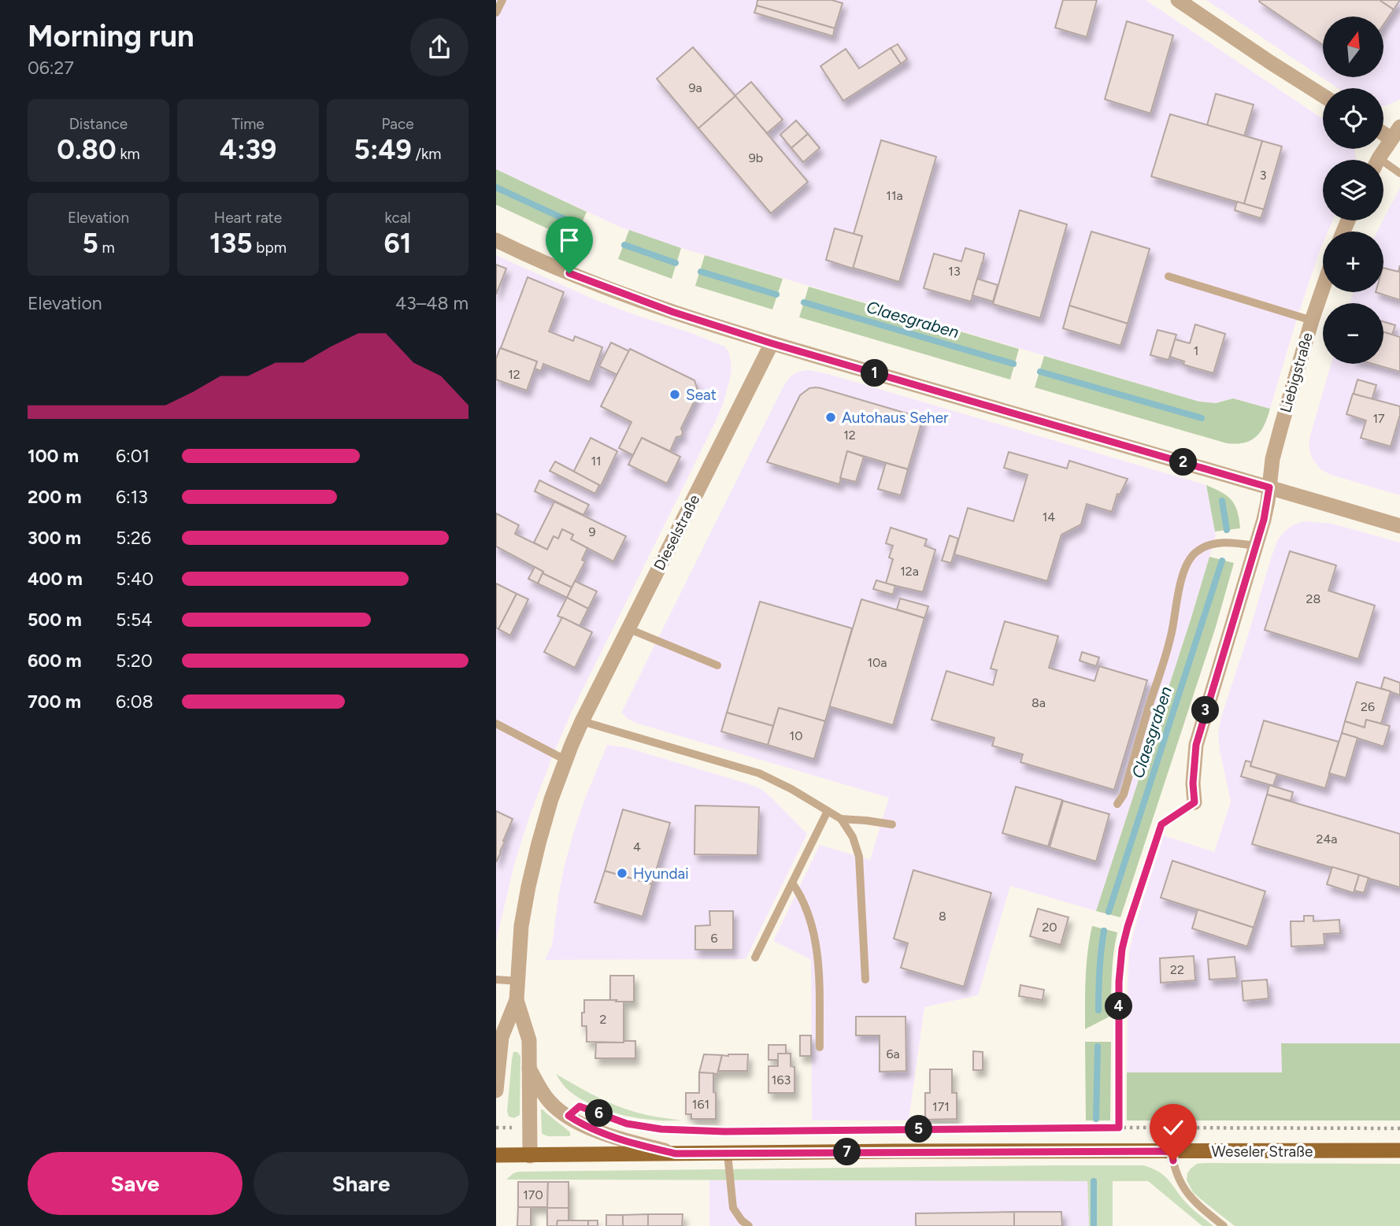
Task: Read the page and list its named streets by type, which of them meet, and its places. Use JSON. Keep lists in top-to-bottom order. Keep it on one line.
{"streets":{"main road":["Weseler Straße"],"street":["Liebigstraße","Dieselstraße"]},"crossings":[["Dieselstraße","Weseler Straße"]],"water":["Claesgraben"],"places":["Seat","Autohaus Seher","Hyundai"],"house_numbers":["9a","9b","3","11a","13","1","12","17","12","11","14","9","12a","28","10a","8a","26","10","24a","4","8","20","6","22","2","6a","163","161","171","170"],"north":"top","page":{"heading":["Morning run","06:27"],"map_buttons":["+","−"],"stats":[["Distance","0.80 km"],["Time","4:39"],["Pace","5:49 /km"],["Elevation","5 m"],["Heart rate","135 bpm"],["kcal","61"]],"chart":["Elevation","43–48 m"],"pins":["1","2","3","4","6","5","7"],"list":[{"name":"100 m","note":"6:01"},{"name":"200 m","note":"6:13"},{"name":"300 m","note":"5:26"},{"name":"400 m","note":"5:40"},{"name":"500 m","note":"5:54"},{"name":"600 m","note":"5:20"},{"name":"700 m","note":"6:08"}],"buttons":["Save","Share"]}}
